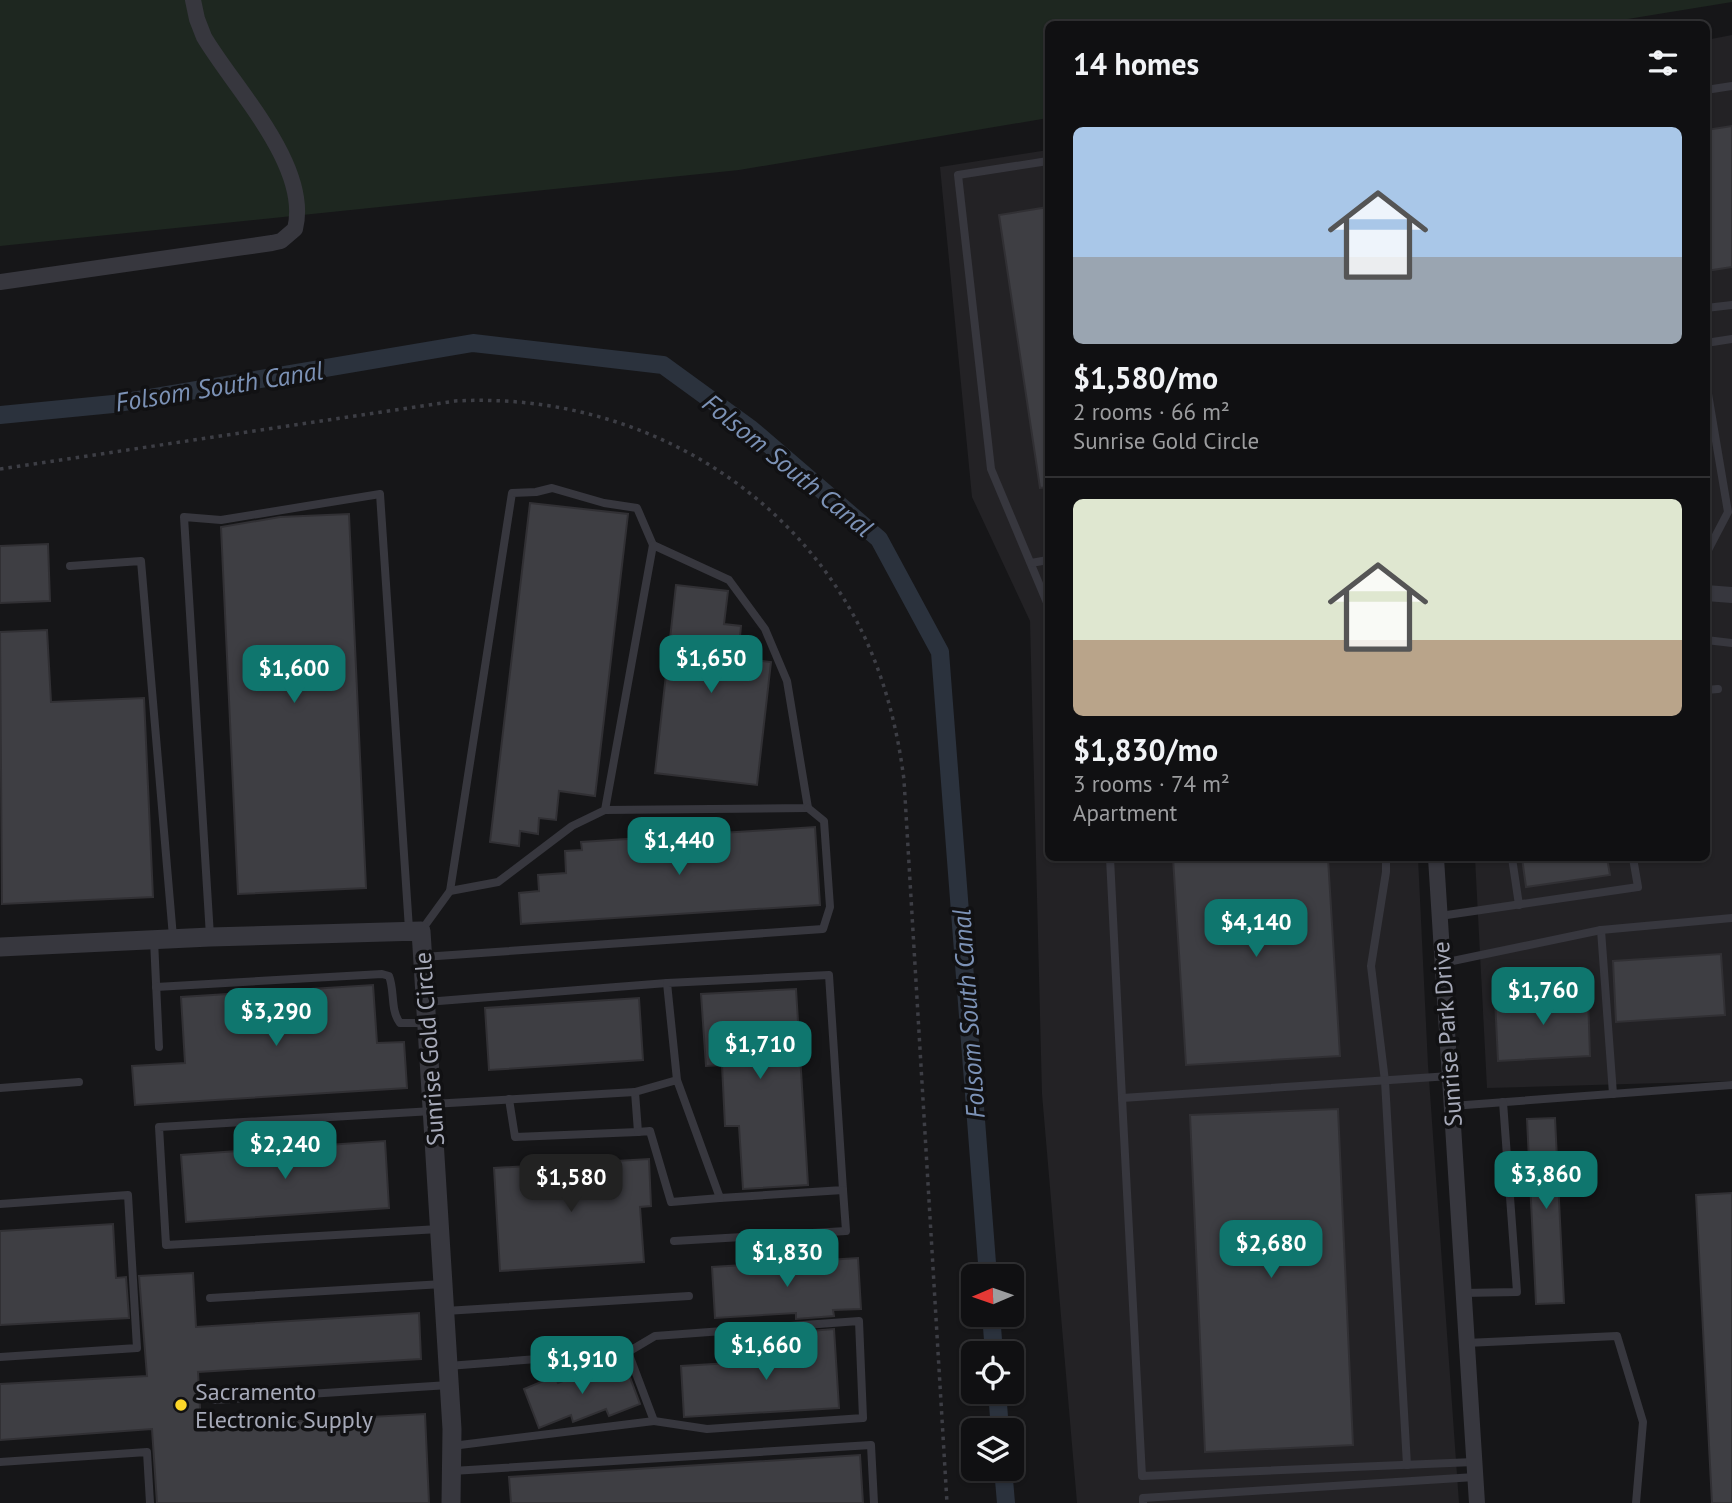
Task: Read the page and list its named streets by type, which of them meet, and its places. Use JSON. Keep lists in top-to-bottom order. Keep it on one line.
{"streets":{"street":["Sunrise Park Drive","Sunrise Gold Circle"]},"water":["Folsom South Canal"],"places":["Sacramento Electronic Supply"],"north":"left","page":{"heading":"14 homes","list":[{"name":"$1,580/mo","note":"2 rooms · 66 m² · Sunrise Gold Circle"},{"name":"$1,830/mo","note":"3 rooms · 74 m² · Apartment"}],"price":["$1,650","$1,600","$1,440","$4,140","$1,760","$3,290","$1,710","$2,240","$3,860","$1,580","$2,680","$1,830","$1,660","$1,910"]}}
